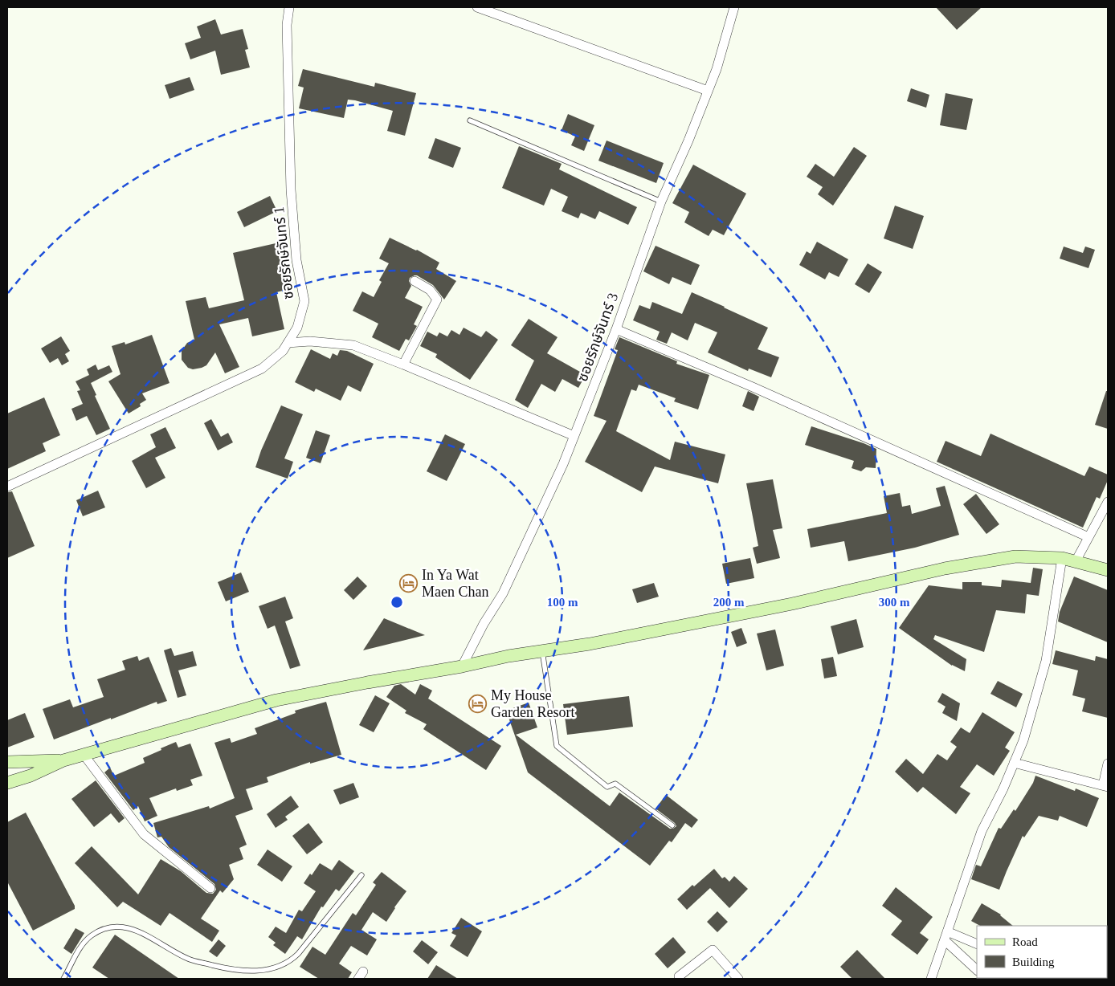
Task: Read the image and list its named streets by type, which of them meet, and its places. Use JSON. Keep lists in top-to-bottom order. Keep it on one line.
{"streets":{"street":["ซอยรักษ์จันทร์ 1","ซอยรักษ์จันทร์ 3"]},"places":{"hotel":["In Ya Wat Maen Chan","My House Garden Resort"]},"legend":["Road","Building"],"rings":["100 m","200 m","300 m"]}
